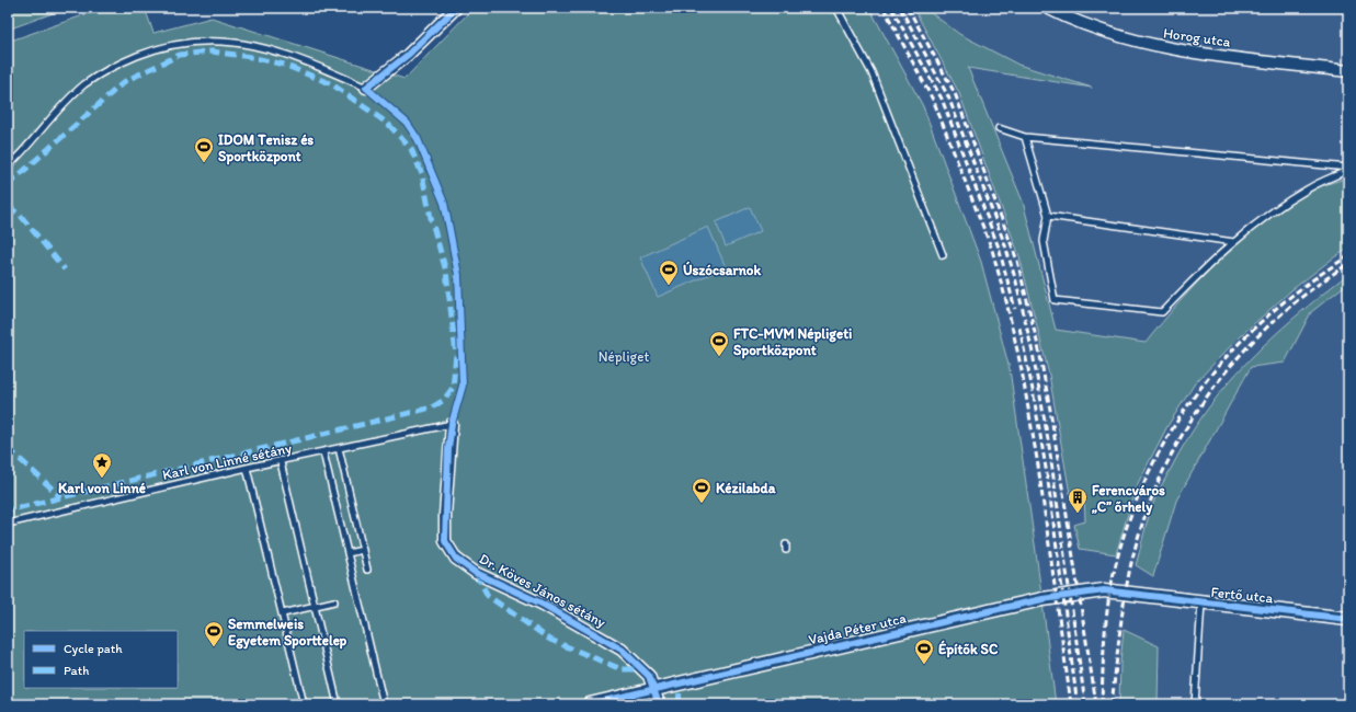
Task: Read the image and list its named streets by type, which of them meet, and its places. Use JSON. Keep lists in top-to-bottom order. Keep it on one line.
{"streets":{"street":["Horog utca","Dr. Köves János sétány","Fertő utca","Vajda Péter utca"],"lane":["Karl von Linné sétány"]},"crossings":[["Karl von Linné sétány","Dr. Köves János sétány"],["Dr. Köves János sétány","Vajda Péter utca"],["Fertő utca","Vajda Péter utca"]],"parks":["Népliget"],"places":{"sports":["IDOM Tenisz és Sportközpont","Úszócsarnok","FTC-MVM Népligeti Sportközpont","Kézilabda","Semmelweis Egyetem Sporttelep","Építők SC"],"place":["Karl von Linné"],"building":["Ferencváros „C” őrhely"]},"legend":["Cycle path","Path"]}
